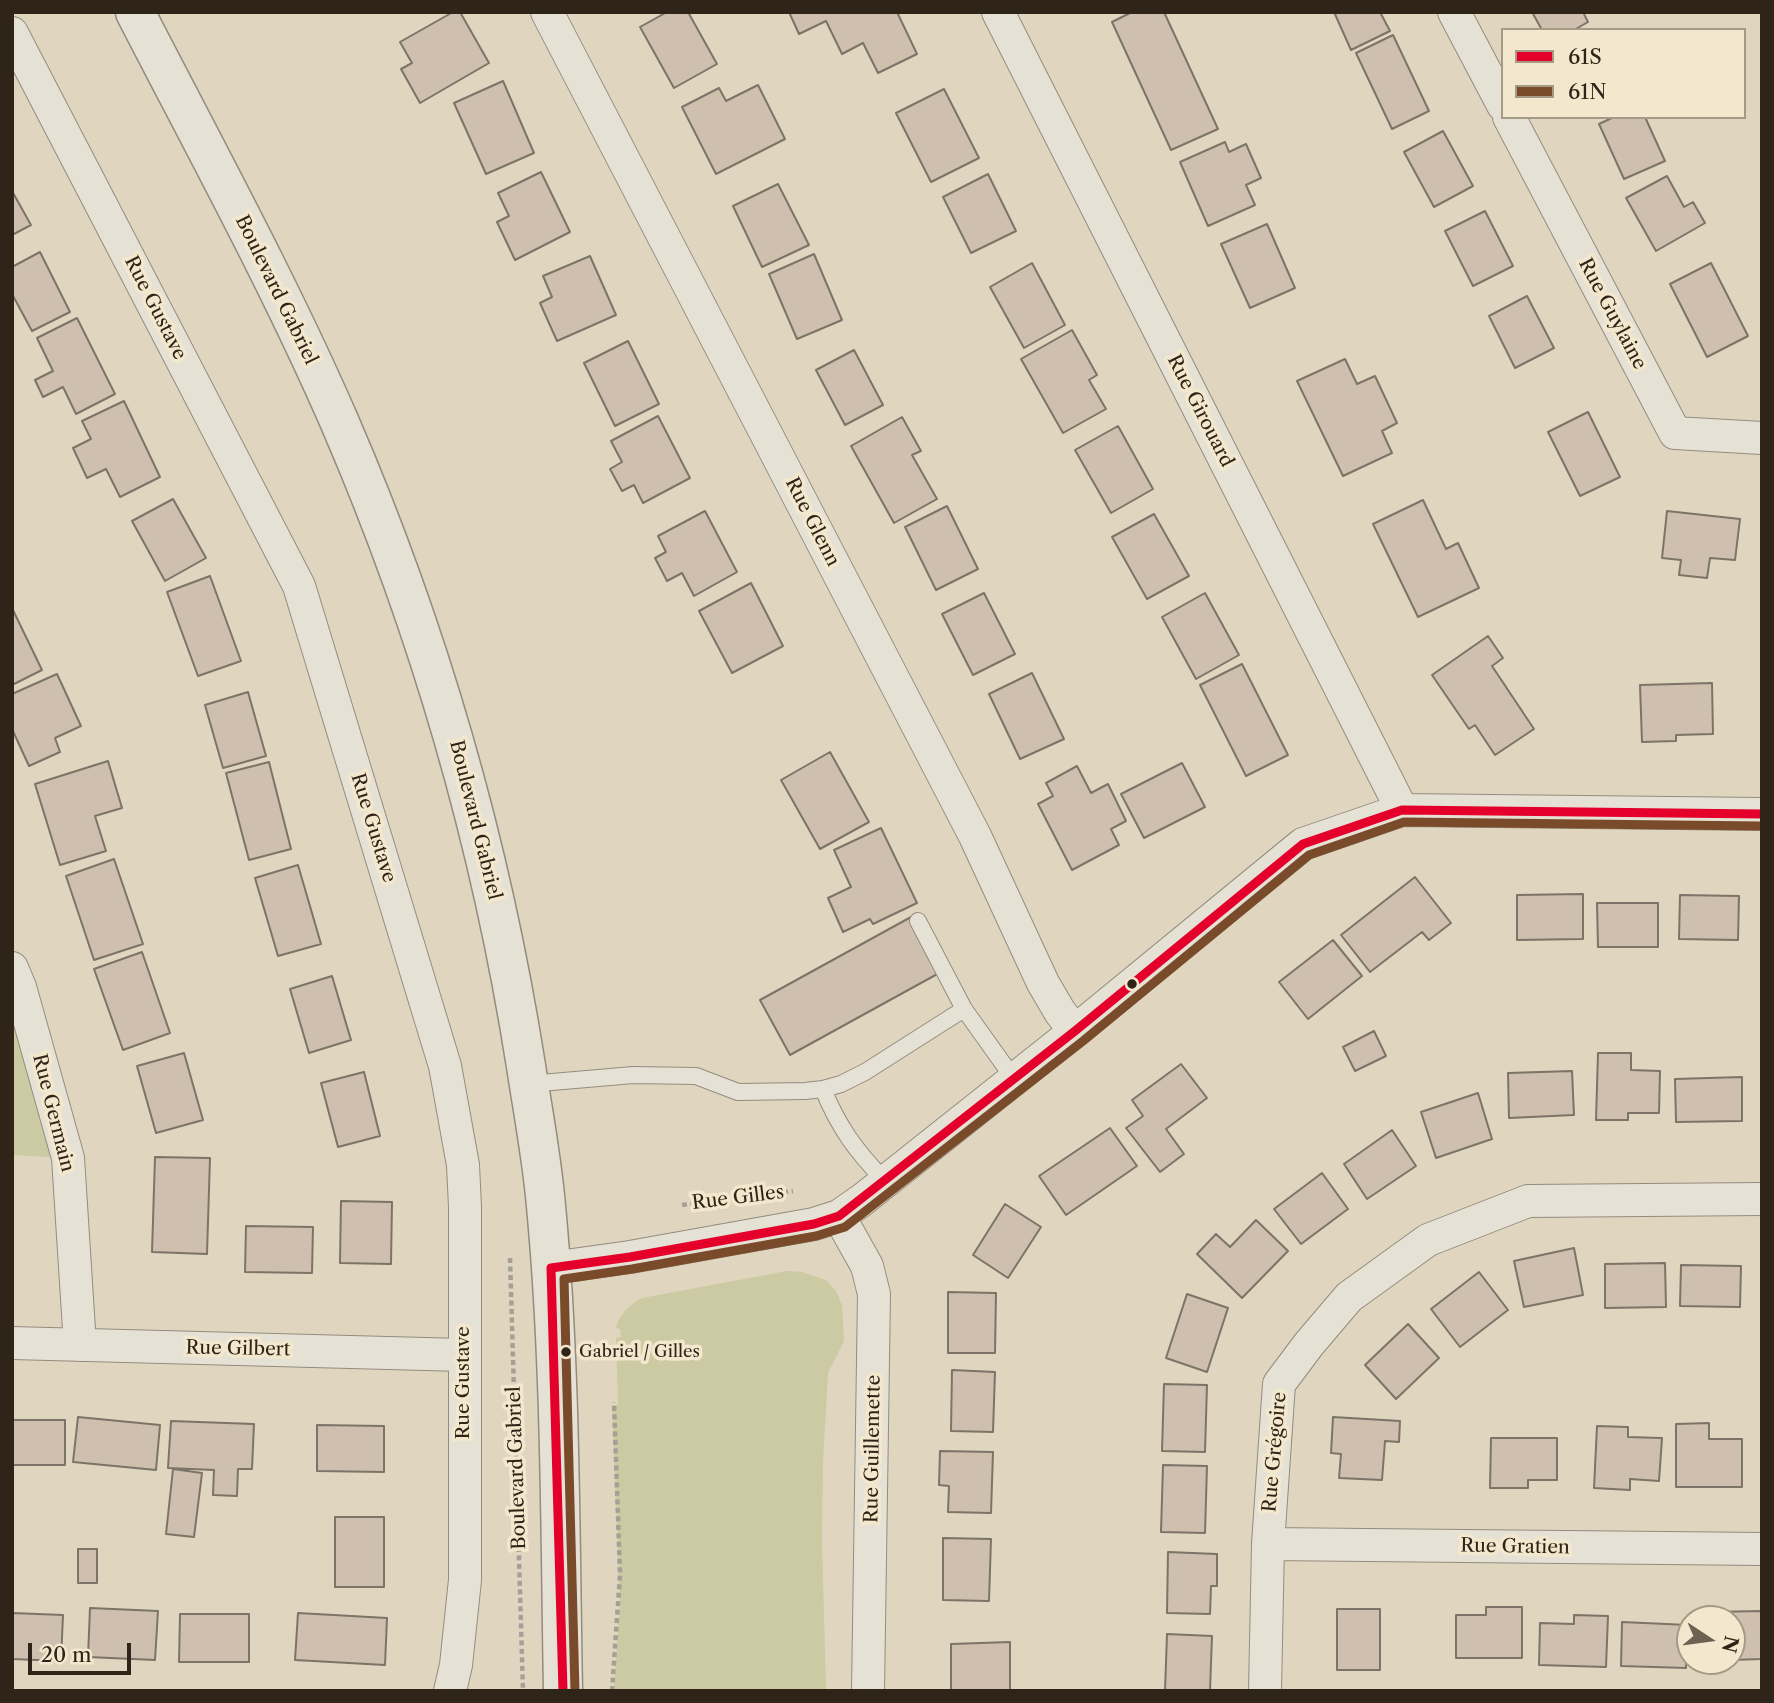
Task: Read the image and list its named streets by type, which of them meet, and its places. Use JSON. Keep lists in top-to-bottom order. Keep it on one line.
{"streets":{"street":["Boulevard Gabriel","Rue Gustave","Rue Guylaine","Rue Girouard","Rue Glenn","Rue Germain","Rue Gilles","Rue Gilbert","Rue Guillemette","Rue Grégoire","Rue Gratien"]},"crossings":[["Boulevard Gabriel","Rue Gilles"],["Rue Gustave","Rue Gilbert"],["Rue Girouard","Rue Gilles"],["Rue Glenn","Rue Gilles"],["Rue Germain","Rue Gilbert"],["Rue Gilles","Rue Guillemette"],["Rue Grégoire","Rue Gratien"]],"places":["Gabriel / Gilles"],"lines":["transit line 61S","transit line 61N"],"legend":["61S","61N"],"scale_bar":"20 m","north":"right"}
